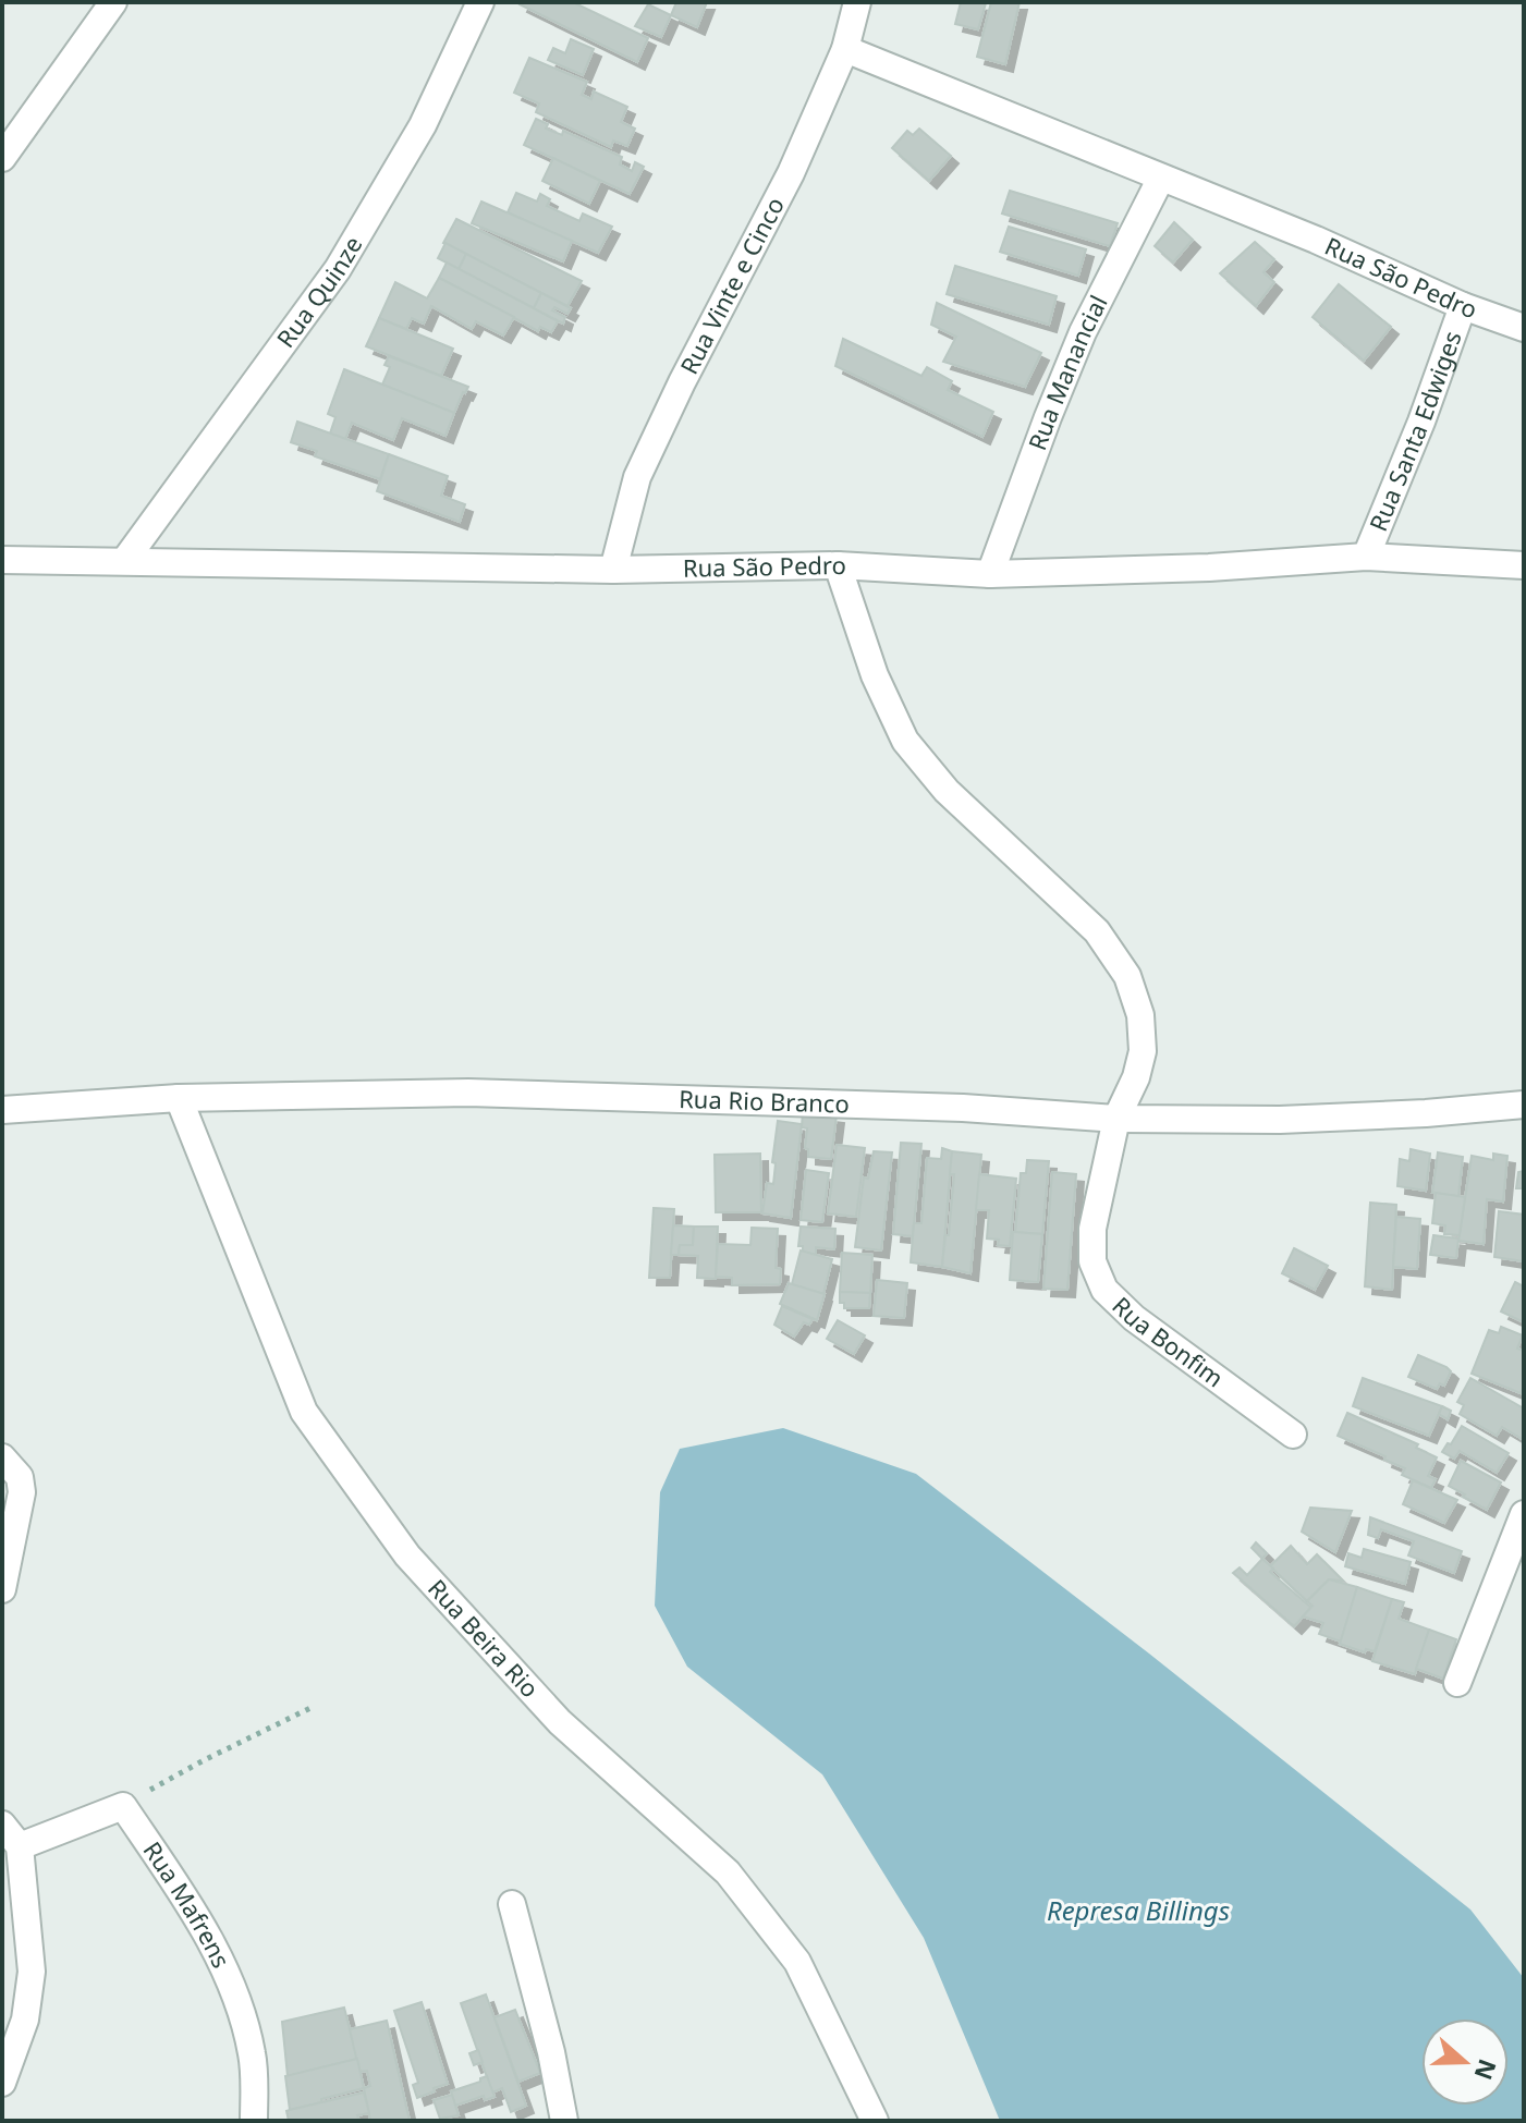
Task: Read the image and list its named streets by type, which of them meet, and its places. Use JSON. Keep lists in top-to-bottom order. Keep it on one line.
{"streets":{"street":["Rua São Pedro","Rua Vinte e Cinco","Rua Quinze","Rua Manancial","Rua Santa Edwiges","Rua Rio Branco","Rua Bonfim","Rua Beira Rio","Rua Mafrens"]},"crossings":[["Rua São Pedro","Rua Vinte e Cinco"],["Rua São Pedro","Rua Quinze"],["Rua São Pedro","Rua Manancial"],["Rua São Pedro","Rua Santa Edwiges"],["Rua São Pedro","Rua Bonfim"],["Rua Rio Branco","Rua Bonfim"],["Rua Rio Branco","Rua Beira Rio"]],"water":["Represa Billings"],"north":"right"}
